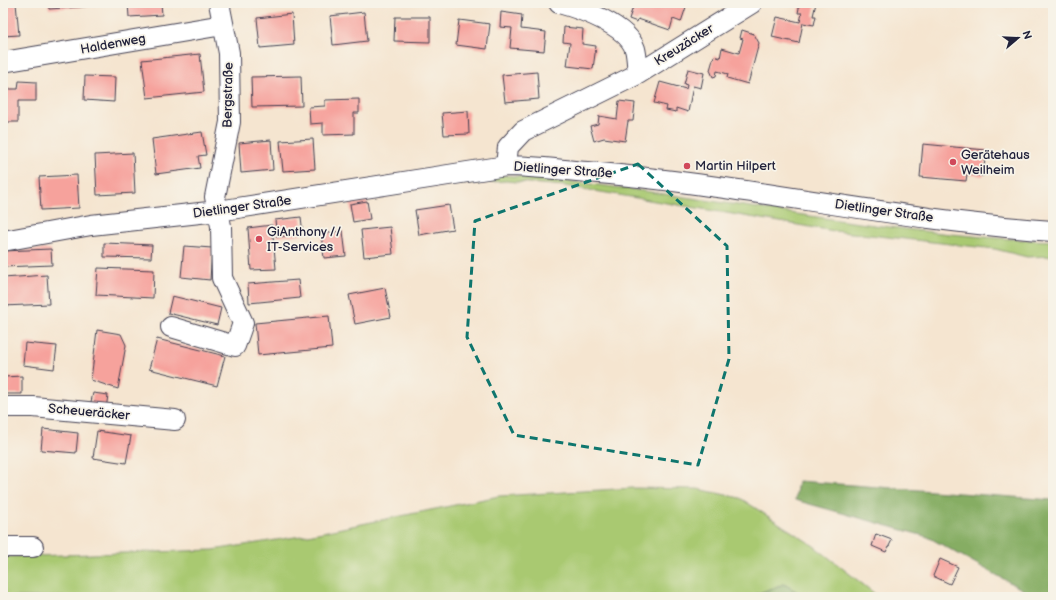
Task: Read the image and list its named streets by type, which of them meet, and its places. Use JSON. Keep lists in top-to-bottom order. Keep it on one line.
{"streets":{"street":["Haldenweg","Kreuzäcker","Bergstraße","Dietlinger Straße","Scheueräcker"]},"crossings":[["Haldenweg","Bergstraße"],["Kreuzäcker","Dietlinger Straße"],["Bergstraße","Dietlinger Straße"]],"places":["Gerätehaus Weilheim","Martin Hilpert","GiAnthony // IT-Services"],"north":"right"}
